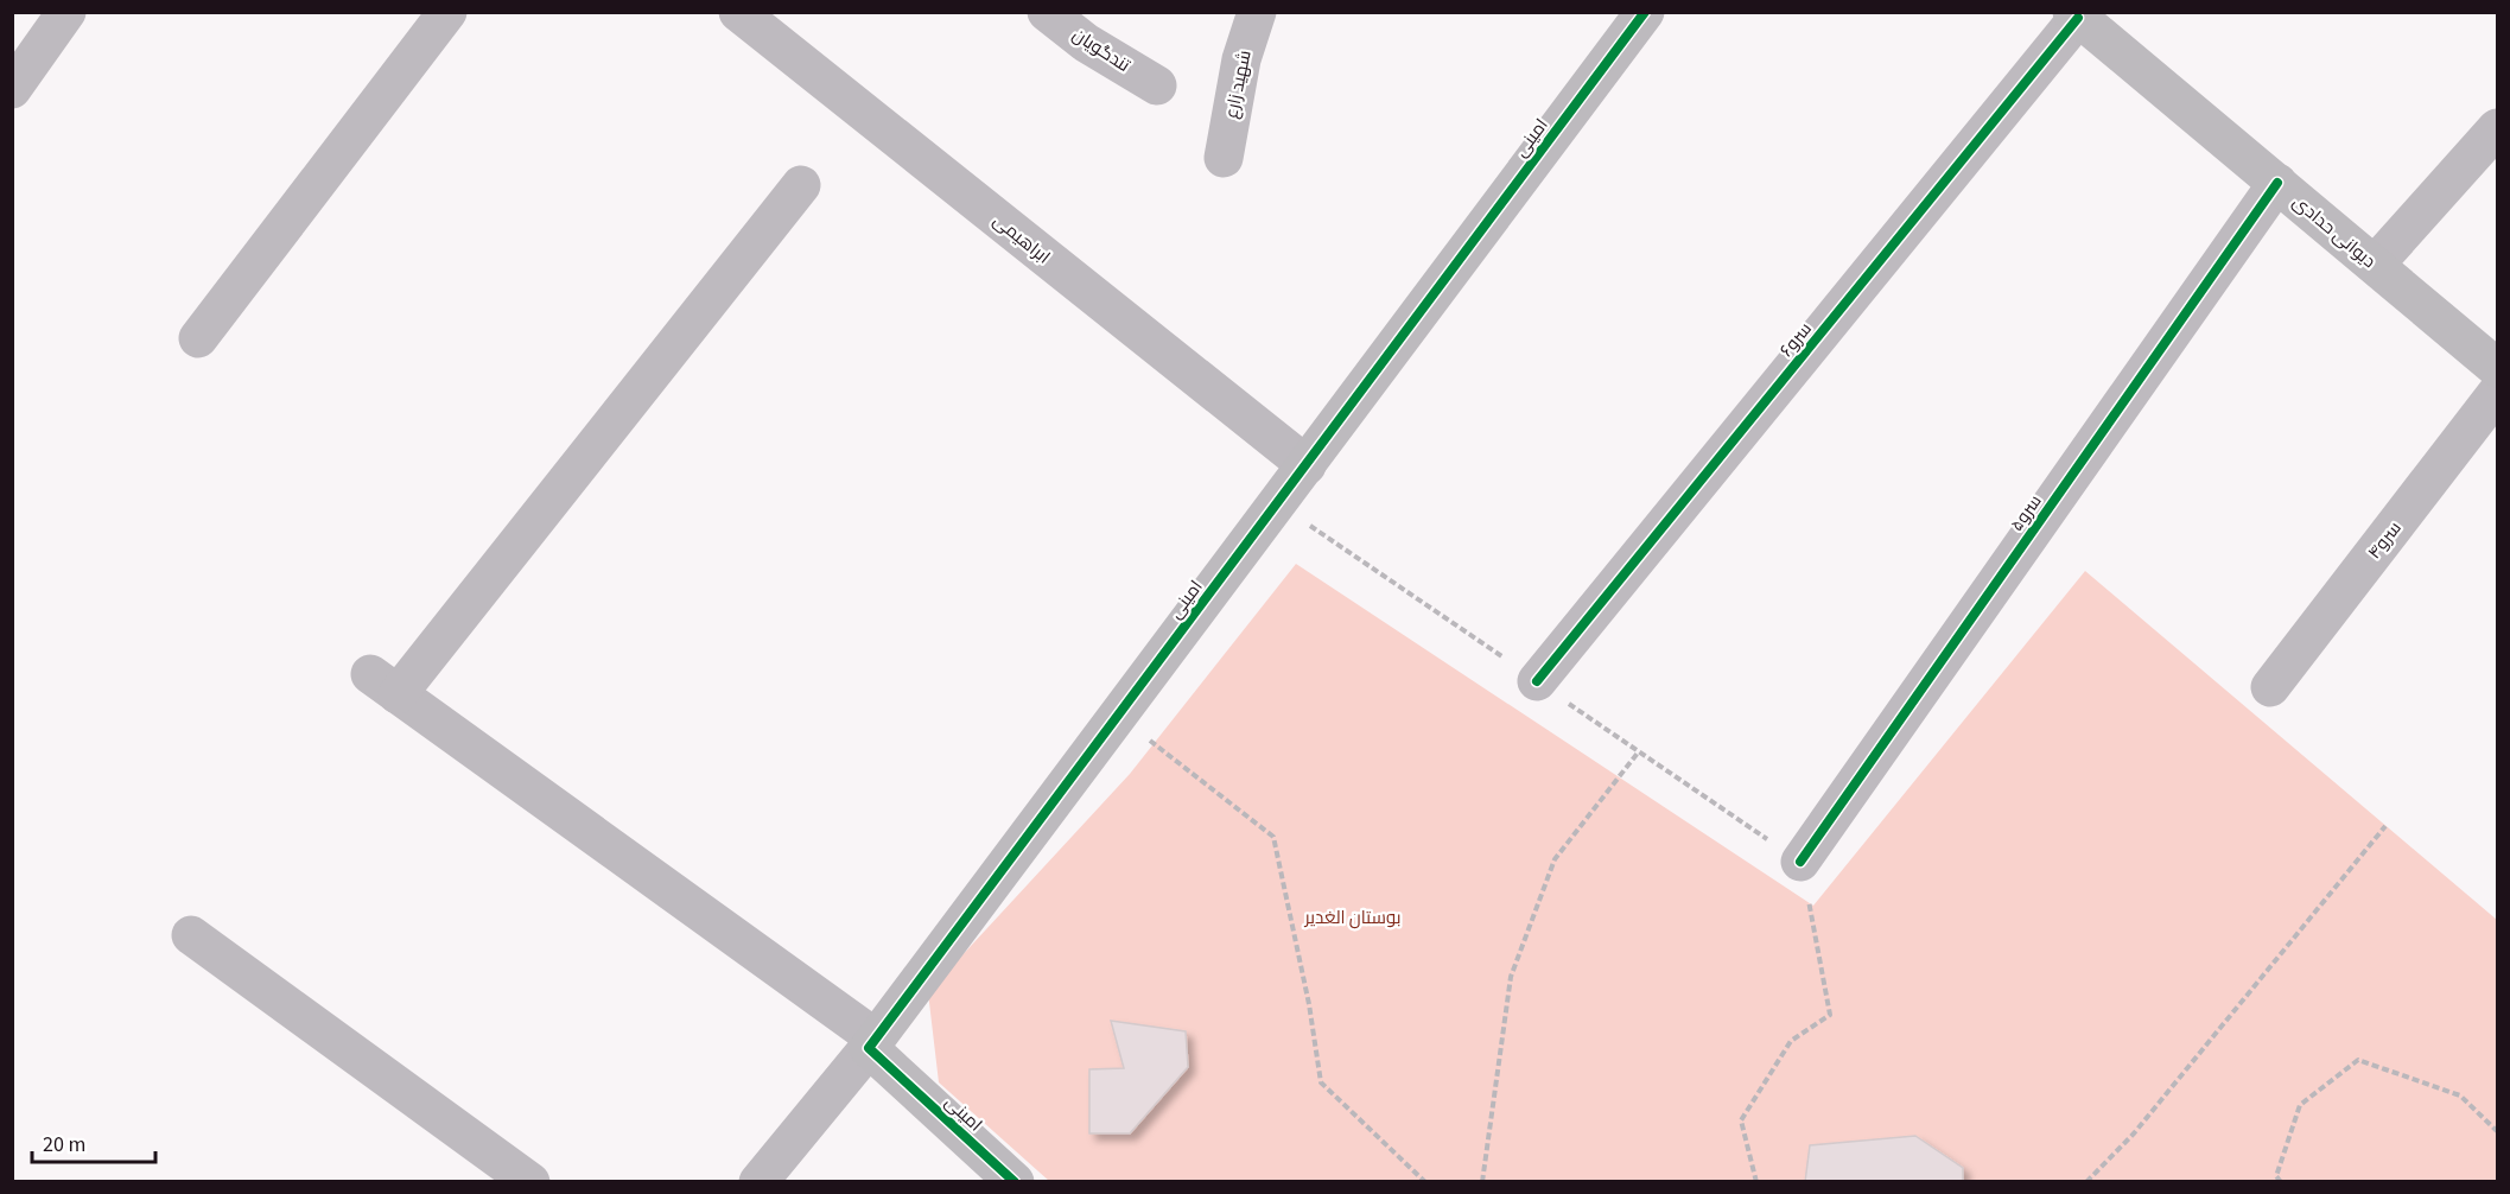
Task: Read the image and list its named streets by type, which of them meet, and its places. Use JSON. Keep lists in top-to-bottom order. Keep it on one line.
{"streets":{"street":["تندگویان","شهید زارع","امینی","دیوانی حدادی","ابراهیمی","سرو۶","سرو۵","سرو۴"]},"crossings":[["امینی","ابراهیمی"],["دیوانی حدادی","سرو۶"],["دیوانی حدادی","سرو۵"]],"parks":["بوستان الغدیر"],"scale_bar":"20 m"}
